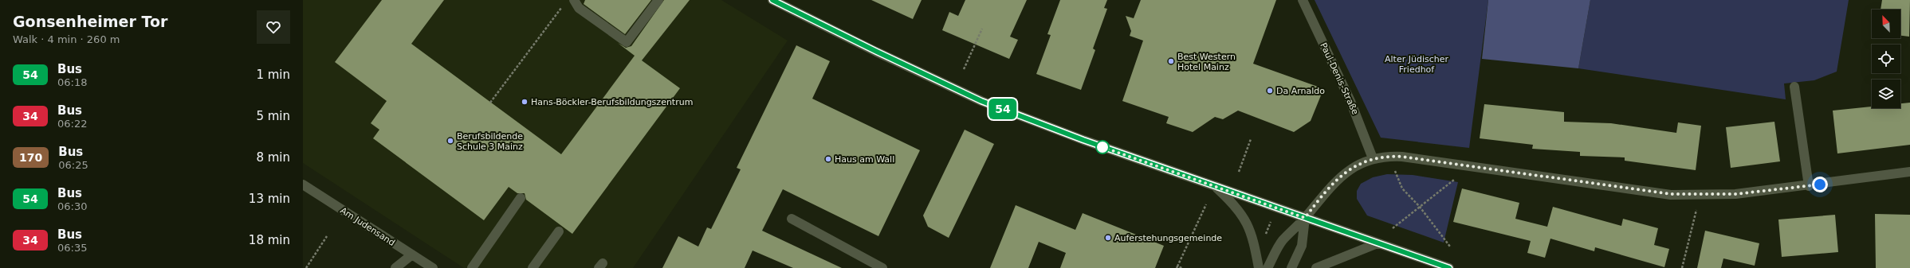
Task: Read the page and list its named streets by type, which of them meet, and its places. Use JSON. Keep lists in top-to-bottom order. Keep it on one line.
{"streets":{"street":["Paul-Denis-Straße","Am Judensand"]},"parks":["Alter Jüdischer Friedhof"],"places":["Best Western Hotel Mainz","Da Arnaldo","Hans-Böckler-Berufsbildungszentrum","Berufsbildende Schule 3 Mainz","Haus am Wall","Auferstehungsgemeinde"],"lines":["bus line 54"],"north":"top left","page":{"heading":["Gonsenheimer Tor","Walk · 4 min · 260 m"],"on_map":"54","list":[{"mark":"54","name":"Bus","note":"06:18","value":"1 min"},{"mark":"34","name":"Bus","note":"06:22","value":"5 min"},{"mark":"170","name":"Bus","note":"06:25","value":"8 min"},{"mark":"54","name":"Bus","note":"06:30","value":"13 min"},{"mark":"34","name":"Bus","note":"06:35","value":"18 min"}]}}
